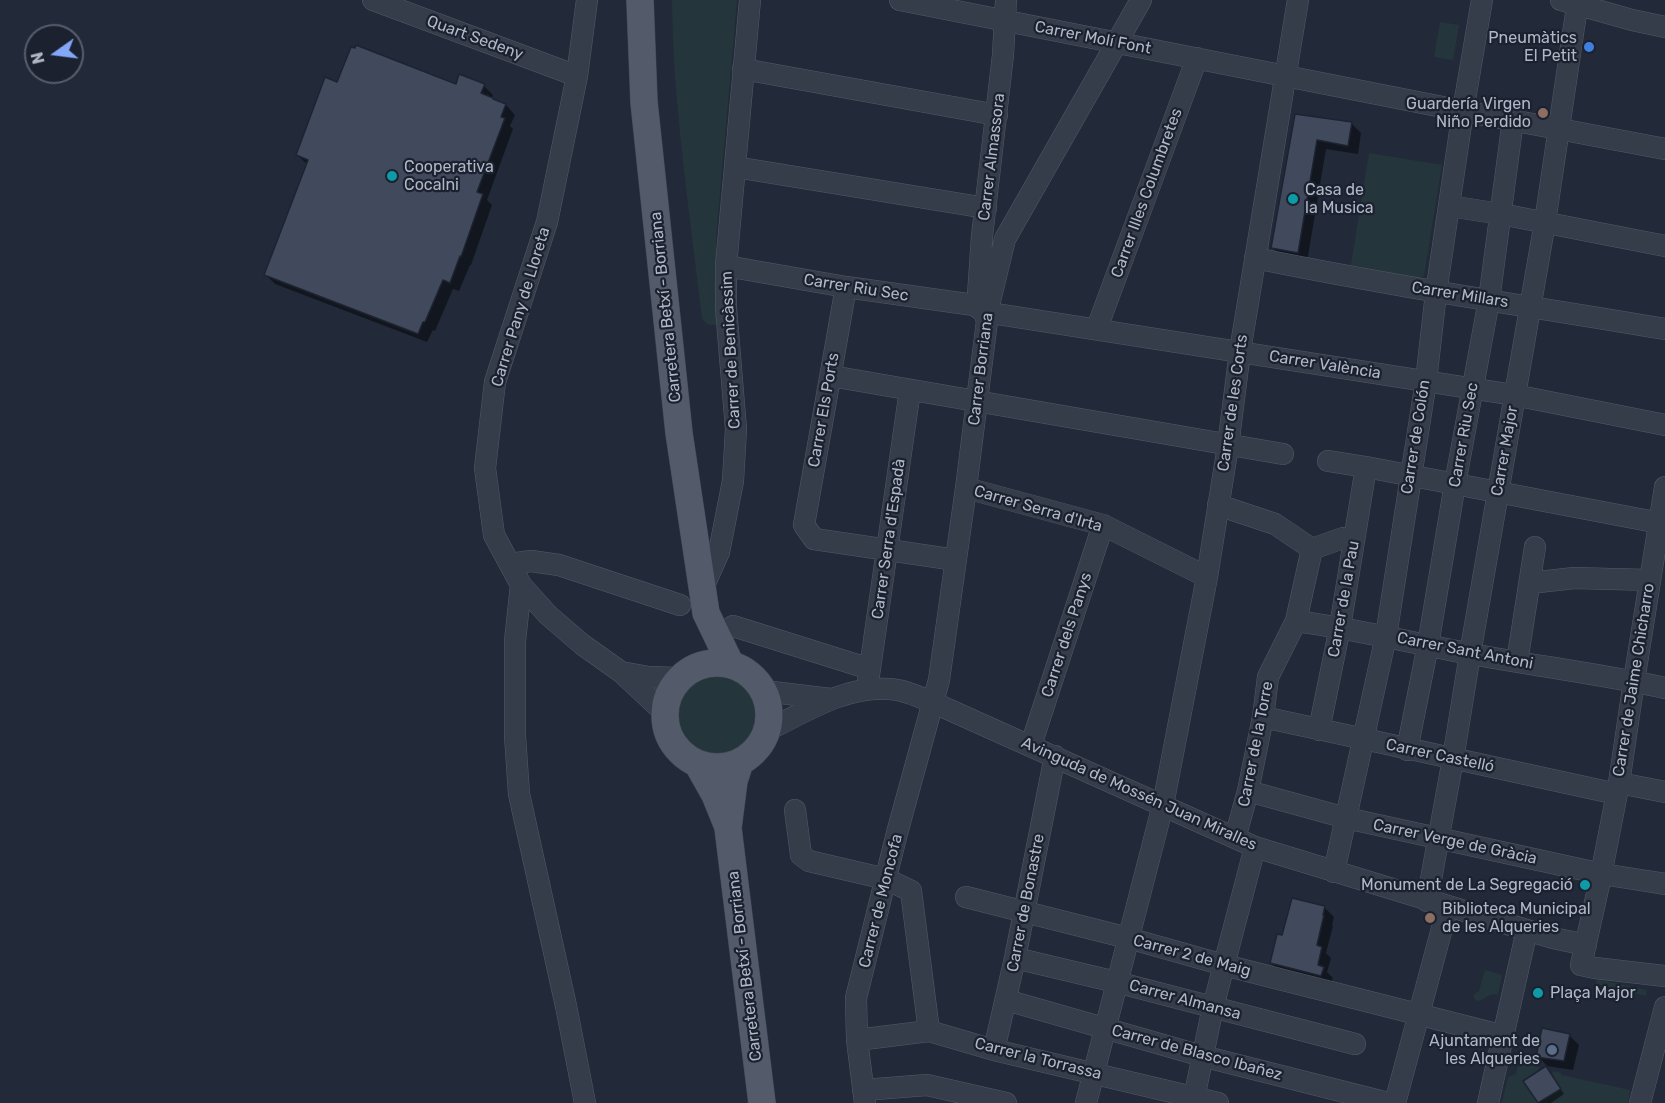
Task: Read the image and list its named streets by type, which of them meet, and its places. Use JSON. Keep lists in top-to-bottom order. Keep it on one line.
{"streets":{"main road":["Carretera Betxí - Borriana"],"street":["Quart Sedeny","Carrer Molí Font","Carrer Almassora","Carrer Illes Columbretes","Carrer Riu Sec","Carrer Millars","Carrer Pany de Lloreta","Carrer de Benicàssim","Carrer València","Carrer Borriana","Carrer de les Corts","Carrer Els Ports","Carrer de Colón","Carrer Major","Carrer Serra d'Irta","Carrer Serra d'Espadà","Carrer de la Pau","Carrer dels Panys","Carrer Sant Antoni","Carrer de Jaime Chicharro","Carrer de la Torre","Carrer Castelló","Avinguda de Mossén Juan Miralles","Carrer Verge de Gràcia","Carrer de Moncofa","Carrer de Bonastre","Carrer 2 de Maig","Carrer Almansa","Carrer de Blasco Ibañez","Carrer la Torrassa"]},"crossings":[["Quart Sedeny","Carrer Pany de Lloreta"],["Carrer Molí Font","Carrer Almassora"],["Carrer Molí Font","Carrer Illes Columbretes"],["Carrer Molí Font","Carrer Riu Sec"],["Carrer Molí Font","Carrer Borriana"],["Carrer Molí Font","Carrer de les Corts"],["Carrer Molí Font","Carrer de Colón"],["Carrer Molí Font","Carrer Major"],["Carrer Almassora","Carrer Riu Sec"],["Carrer Almassora","Carrer València"],["Carrer Almassora","Carrer Borriana"],["Carrer Illes Columbretes","Carrer València"],["Carrer Riu Sec","Carrer Millars"],["Carrer Riu Sec","Carrer de Benicàssim"],["Carrer Riu Sec","Carrer València"],["Carrer Riu Sec","Carrer Borriana"],["Carrer Riu Sec","Carrer Els Ports"],["Carrer Riu Sec","Carrer Sant Antoni"],["Carrer Riu Sec","Carrer Castelló"],["Carrer Millars","Carrer de les Corts"],["Carrer Millars","Carrer de Colón"],["Carrer Millars","Carrer Major"],["Carrer Pany de Lloreta","Carretera Betxí - Borriana"],["Carrer Pany de Lloreta","Avinguda de Mossén Juan Miralles"],["Carretera Betxí - Borriana","Carrer de Benicàssim"],["Carretera Betxí - Borriana","Avinguda de Mossén Juan Miralles"],["Carrer València","Carrer Borriana"],["Carrer València","Carrer de les Corts"],["Carrer València","Carrer de Colón"],["Carrer València","Carrer Major"],["Carrer Borriana","Carrer Serra d'Irta"],["Carrer Borriana","Avinguda de Mossén Juan Miralles"],["Carrer Borriana","Carrer de Moncofa"],["Carrer de les Corts","Carrer Serra d'Irta"],["Carrer de les Corts","Avinguda de Mossén Juan Miralles"],["Carrer de les Corts","Carrer 2 de Maig"],["Carrer de les Corts","Carrer Almansa"],["Carrer de les Corts","Carrer de Blasco Ibañez"],["Carrer de les Corts","Carrer la Torrassa"],["Carrer Els Ports","Carrer Serra d'Espadà"],["Carrer de Colón","Carrer Sant Antoni"],["Carrer de Colón","Carrer Castelló"],["Carrer de Colón","Avinguda de Mossén Juan Miralles"],["Carrer de Colón","Carrer Verge de Gràcia"],["Carrer Major","Carrer Sant Antoni"],["Carrer Major","Carrer Castelló"],["Carrer Major","Avinguda de Mossén Juan Miralles"],["Carrer Major","Carrer Verge de Gràcia"],["Carrer Serra d'Irta","Carrer dels Panys"],["Carrer Serra d'Espadà","Avinguda de Mossén Juan Miralles"],["Carrer de la Pau","Carrer Sant Antoni"],["Carrer de la Pau","Carrer Castelló"],["Carrer dels Panys","Avinguda de Mossén Juan Miralles"],["Carrer Sant Antoni","Carrer de Jaime Chicharro"],["Carrer Sant Antoni","Carrer de la Torre"],["Carrer de Jaime Chicharro","Carrer Castelló"],["Carrer de Jaime Chicharro","Carrer Verge de Gràcia"],["Carrer de la Torre","Carrer Castelló"],["Carrer de la Torre","Avinguda de Mossén Juan Miralles"],["Carrer de la Torre","Carrer Verge de Gràcia"],["Avinguda de Mossén Juan Miralles","Carrer de Moncofa"],["Avinguda de Mossén Juan Miralles","Carrer de Bonastre"],["Carrer de Moncofa","Carrer la Torrassa"],["Carrer de Bonastre","Carrer 2 de Maig"],["Carrer de Bonastre","Carrer Almansa"],["Carrer de Bonastre","Carrer de Blasco Ibañez"],["Carrer de Bonastre","Carrer la Torrassa"]],"places":["Pneumàtics El Petit","Guardería Virgen Niño Perdido","Cooperativa Cocalni","Casa de la Musica","Monument de La Segregació","Biblioteca Municipal de les Alqueries","Plaça Major","Ajuntament de les Alqueries"],"north":"left"}
